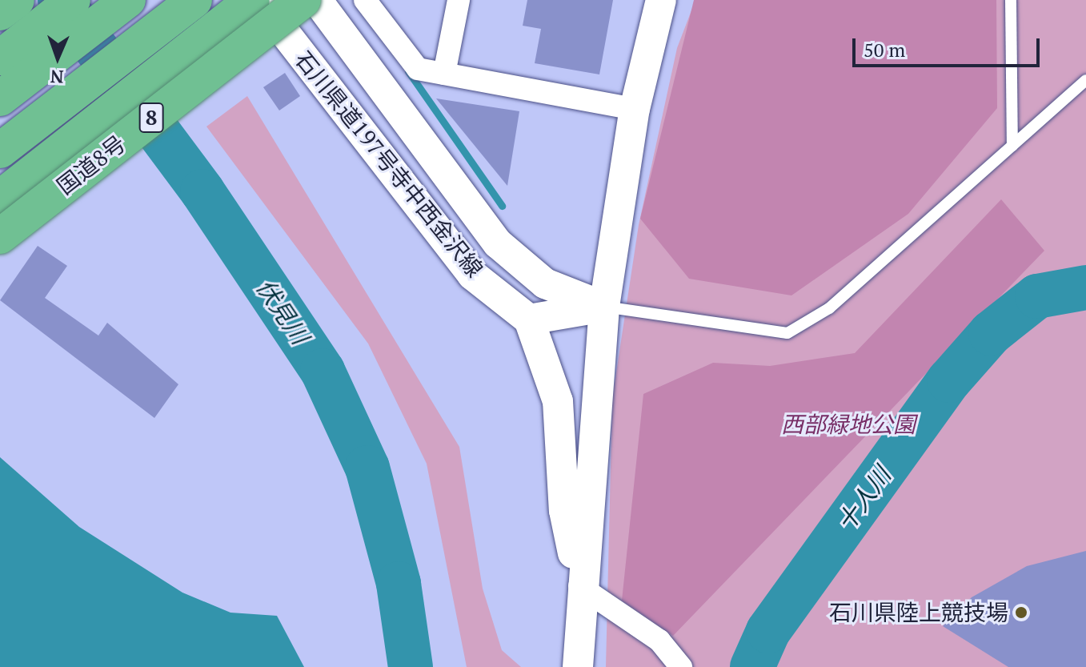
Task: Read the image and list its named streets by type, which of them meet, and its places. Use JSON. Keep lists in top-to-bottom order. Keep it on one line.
{"streets":{"highway":["8","国道8号"],"main road":["石川県道197号寺中西金沢線"]},"water":["伏見川","十人川"],"parks":["西部緑地公園"],"places":["石川県陸上競技場"],"scale_bar":"50 m","north":"bottom"}
